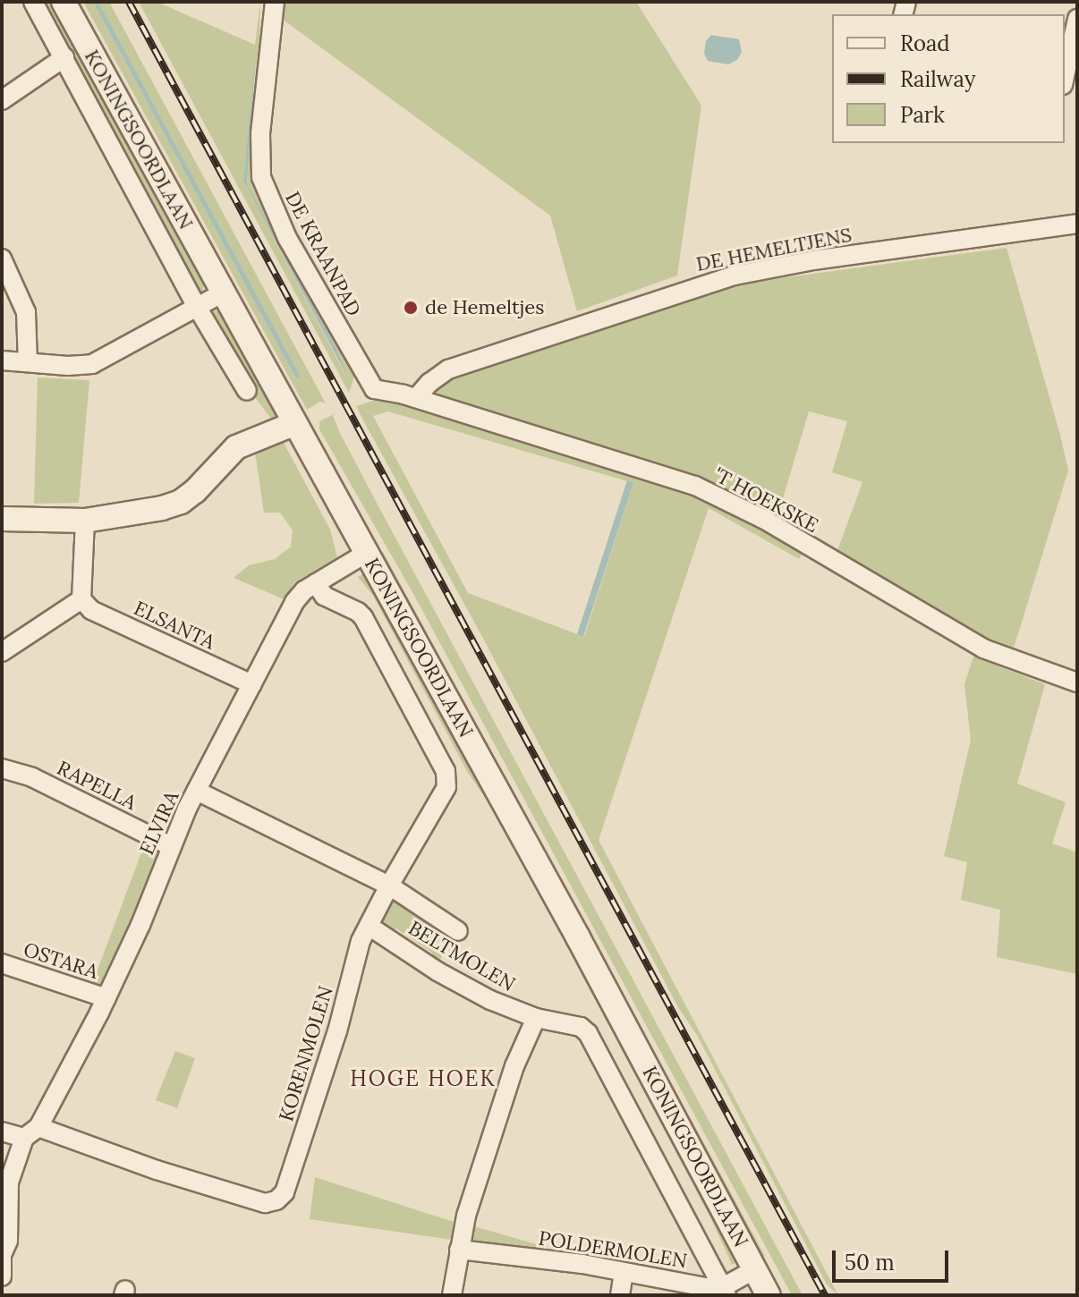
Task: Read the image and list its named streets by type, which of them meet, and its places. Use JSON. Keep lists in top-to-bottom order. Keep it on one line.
{"streets":{"street":["KONINGSOORDLAAN","DE HEMELTJENS","DE KRAANPAD","'T HOEKSKE","ELSANTA","RAPELLA","ELVIRA","BELTMOLEN","OSTARA","KORENMOLEN","POLDERMOLEN"]},"crossings":[["KONINGSOORDLAAN","ELVIRA"],["DE HEMELTJENS","'T HOEKSKE"],["DE KRAANPAD","'T HOEKSKE"],["ELSANTA","ELVIRA"],["RAPELLA","ELVIRA"],["ELVIRA","OSTARA"],["ELVIRA","KORENMOLEN"],["BELTMOLEN","KORENMOLEN"],["BELTMOLEN","POLDERMOLEN"]],"districts":["HOGE HOEK"],"places":["de Hemeltjes"],"legend":["Road","Railway","Park"],"scale_bar":"50 m"}
